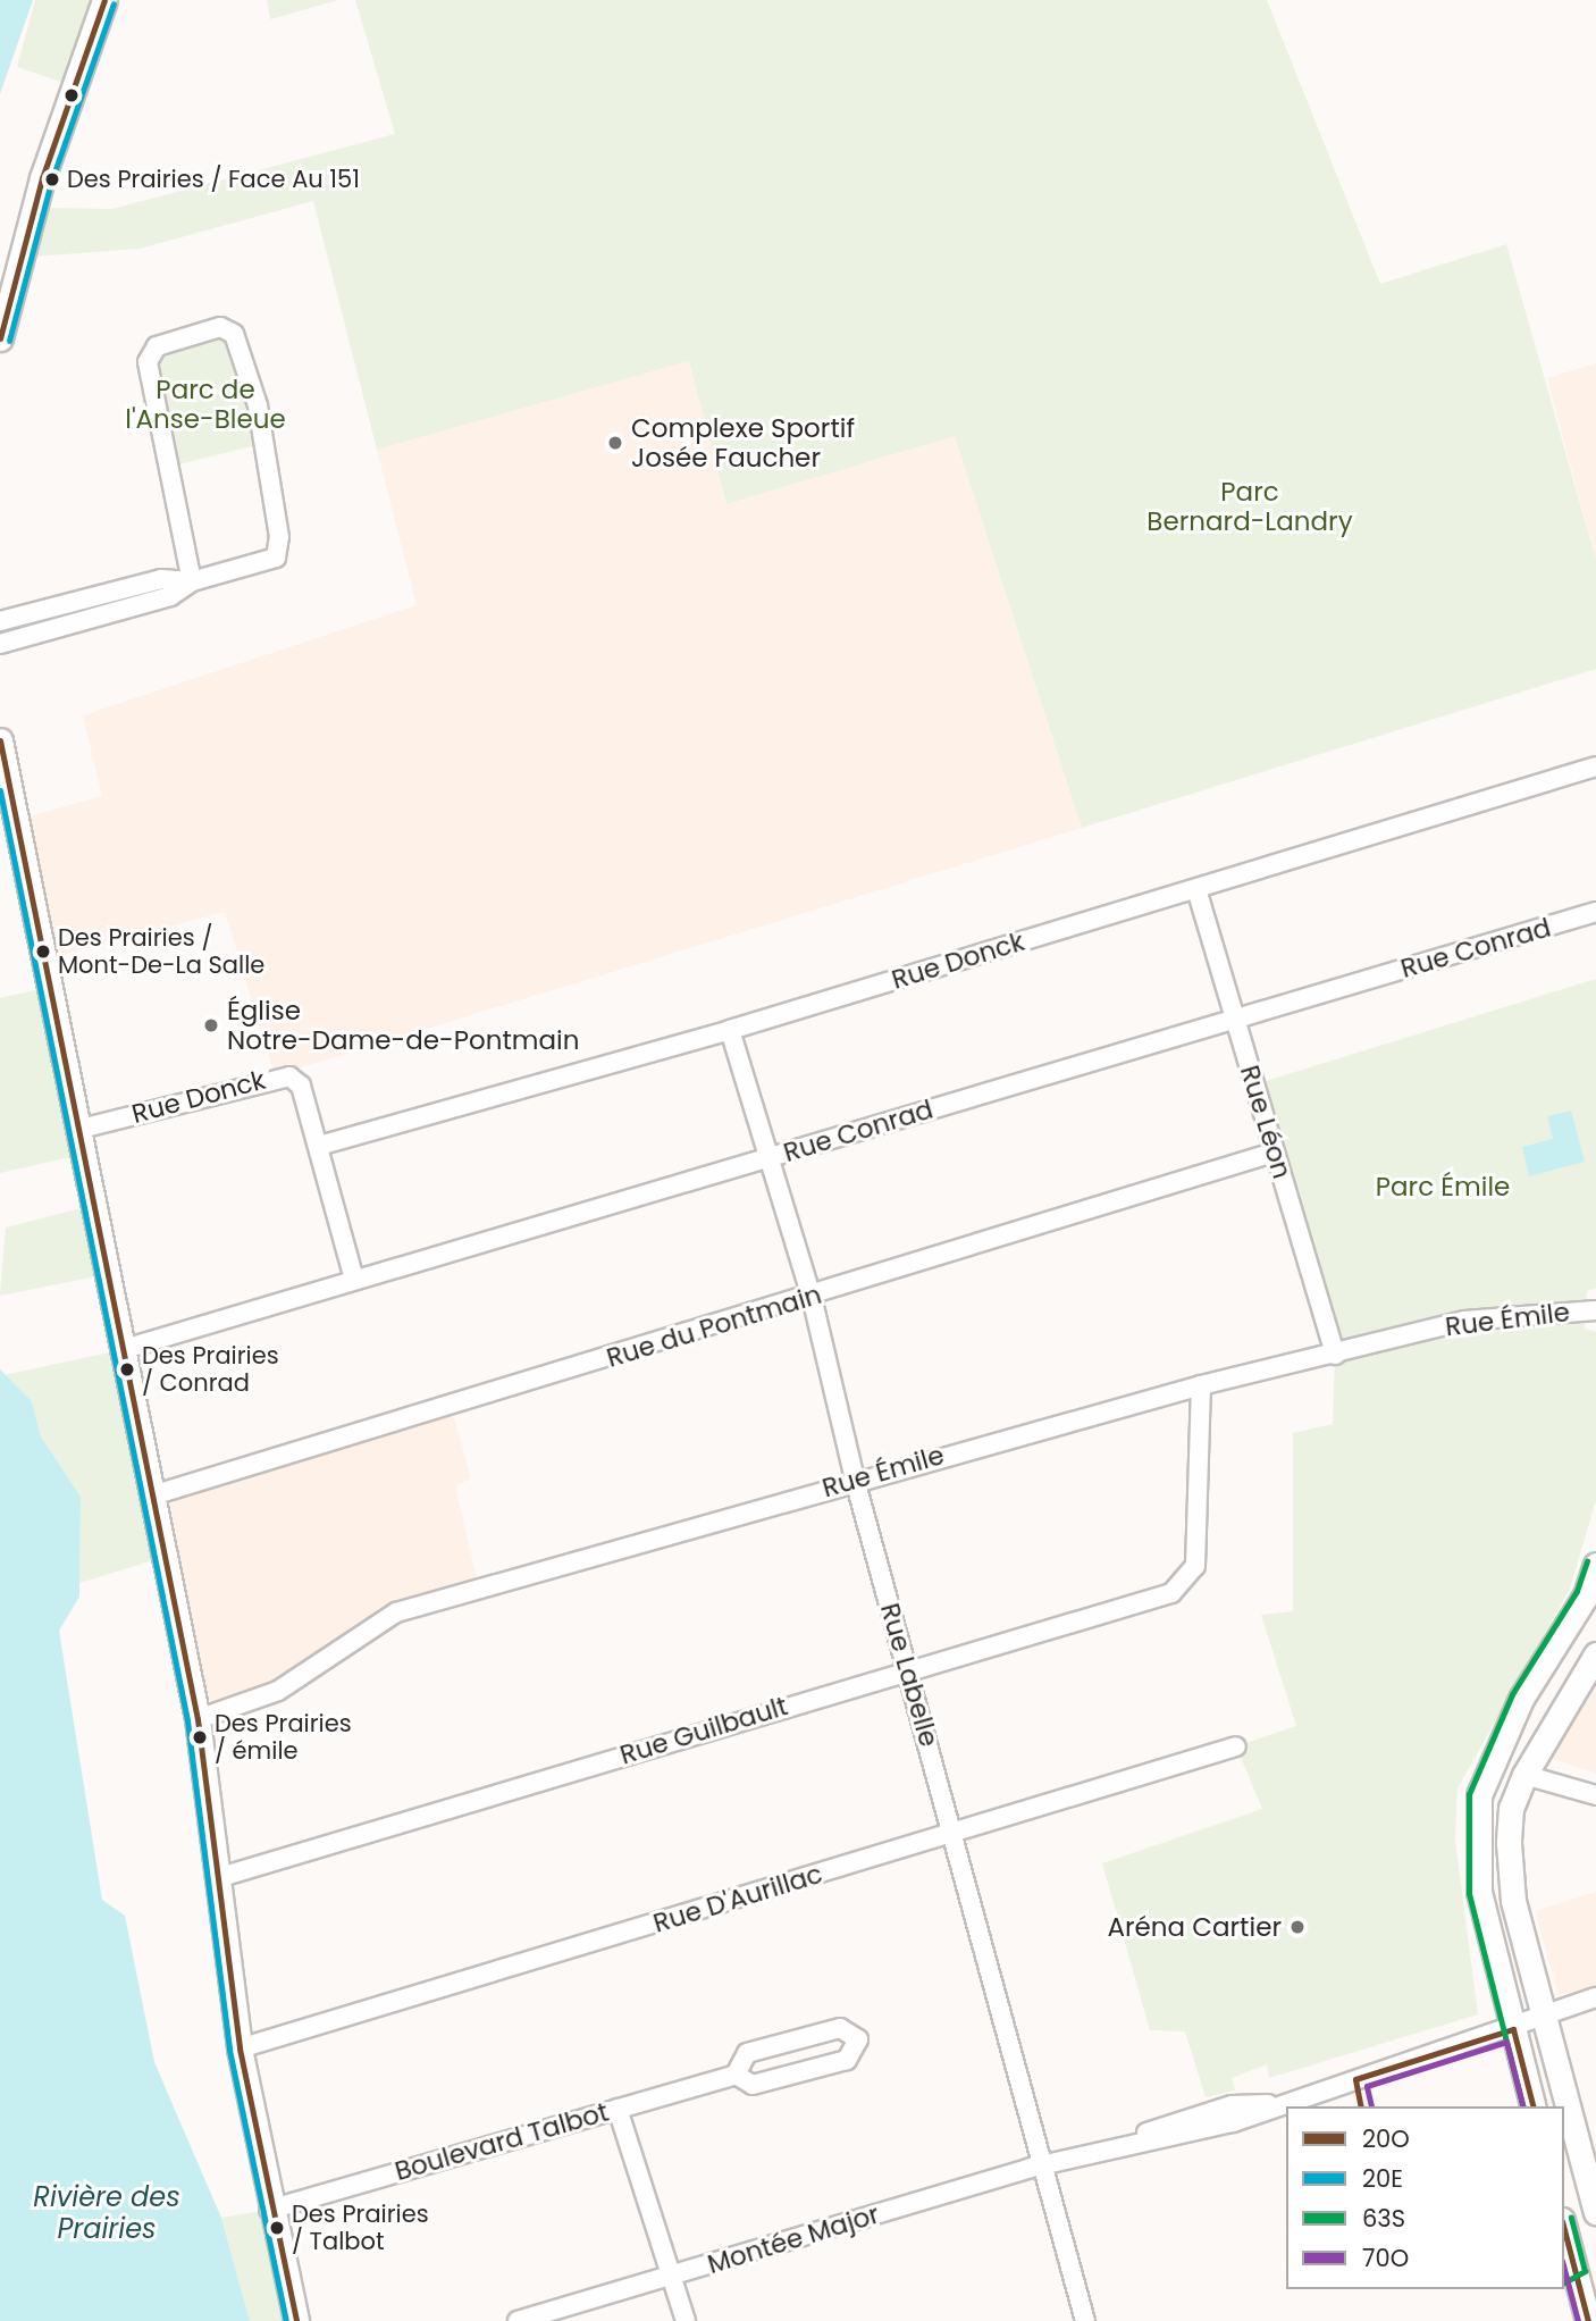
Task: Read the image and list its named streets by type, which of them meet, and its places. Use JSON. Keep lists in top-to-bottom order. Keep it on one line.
{"streets":{"street":["Rue Conrad","Rue Donck","Rue Léon","Rue Émile","Rue du Pontmain","Rue Labelle","Rue Guilbault","Rue D'Aurillac","Boulevard Talbot","Montée Major"]},"crossings":[["Rue Conrad","Rue Donck"],["Rue Conrad","Rue Léon"],["Rue Conrad","Rue Labelle"],["Rue Donck","Rue Léon"],["Rue Donck","Rue Labelle"],["Rue Léon","Rue Émile"],["Rue Léon","Rue du Pontmain"],["Rue Émile","Rue Labelle"],["Rue Émile","Rue Guilbault"],["Rue du Pontmain","Rue Labelle"],["Rue Labelle","Rue Guilbault"],["Rue Labelle","Rue D'Aurillac"],["Rue Labelle","Montée Major"]],"water":["Rivière des Prairies"],"parks":["Parc de l'Anse-Bleue","Parc Bernard-Landry","Parc Émile"],"places":["Des Prairies / Face Au 151","Complexe Sportif Josée Faucher","Des Prairies / Mont-De-La Salle","Église Notre-Dame-de-Pontmain","Des Prairies / Conrad","Des Prairies / émile","Aréna Cartier","Des Prairies / Talbot"],"lines":["transit line 20O","transit line 20E","transit line 63S","transit line 70O"],"legend":["20O","20E","63S","70O"]}
